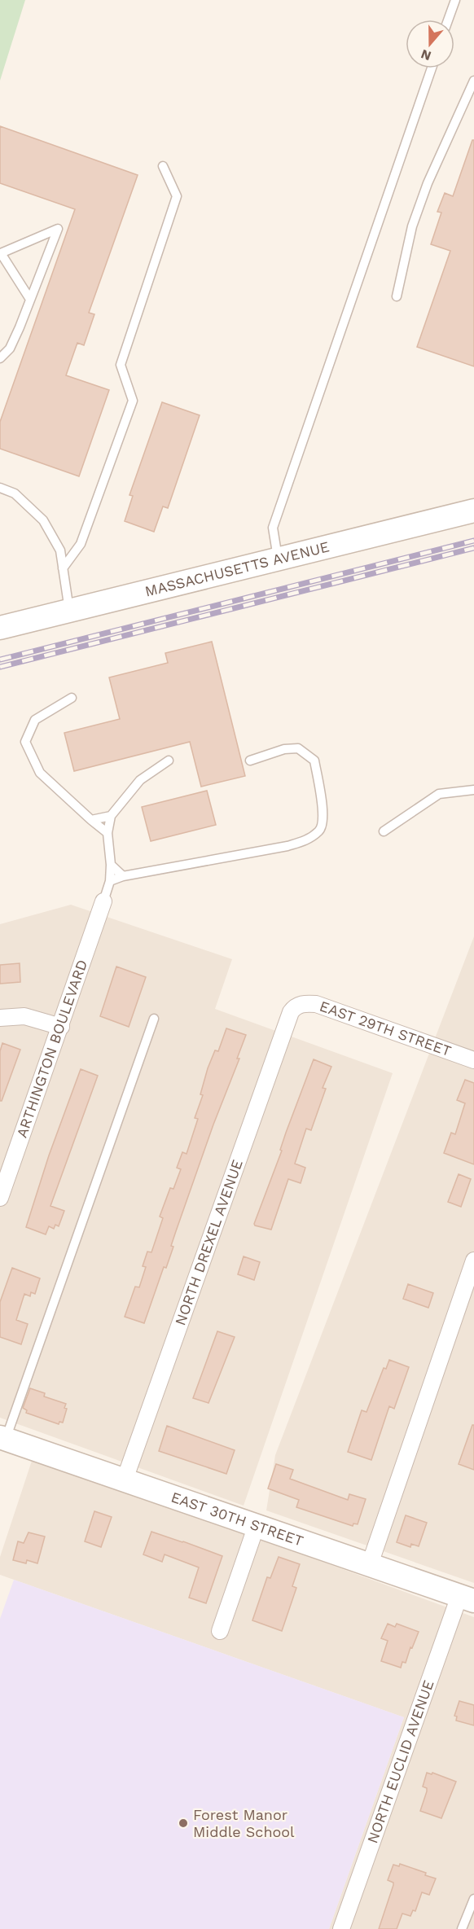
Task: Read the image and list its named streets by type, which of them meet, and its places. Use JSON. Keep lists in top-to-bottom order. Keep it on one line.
{"streets":{"main road":["MASSACHUSETTS AVENUE","EAST 30TH STREET"],"street":["EAST 29TH STREET","ARTHINGTON BOULEVARD","NORTH DREXEL AVENUE","NORTH EUCLID AVENUE"]},"crossings":[["EAST 29TH STREET","NORTH DREXEL AVENUE"],["NORTH DREXEL AVENUE","EAST 30TH STREET"],["EAST 30TH STREET","NORTH EUCLID AVENUE"]],"places":["Forest Manor Middle School"],"north":"bottom"}
